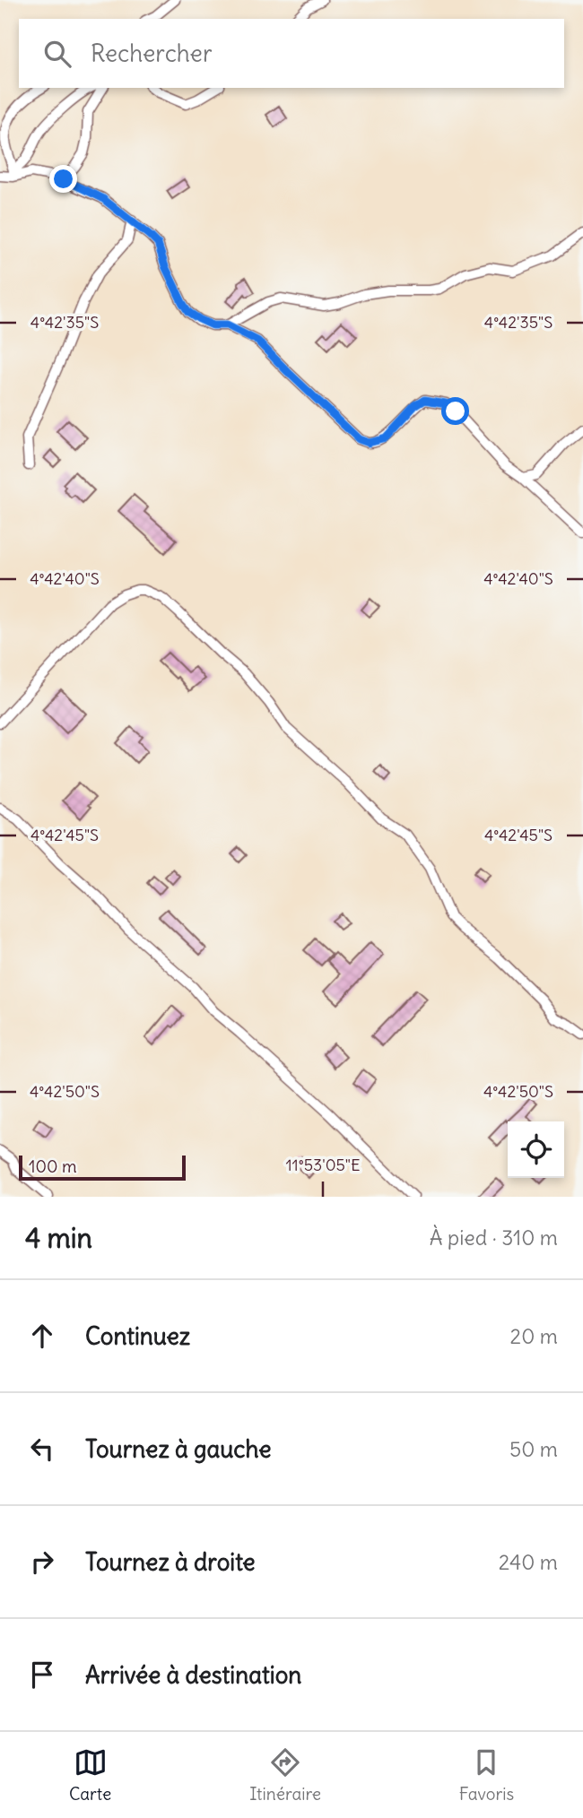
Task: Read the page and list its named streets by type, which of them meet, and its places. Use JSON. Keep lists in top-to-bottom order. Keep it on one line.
{"scale_bar":"100 m","page":{"search":"Rechercher","scale":"100 m","heading":["4 min","À pied · 310 m"],"list":[["Continuez","20 m"],["Tournez à gauche","50 m"],["Tournez à droite","240 m"],"Arrivée à destination"],"nav":["Carte","Itinéraire","Favoris"]},"coordinates":["4°42'35\"S","4°42'40\"S","4°42'45\"S","4°42'50\"S","11°53'05\"E"]}
